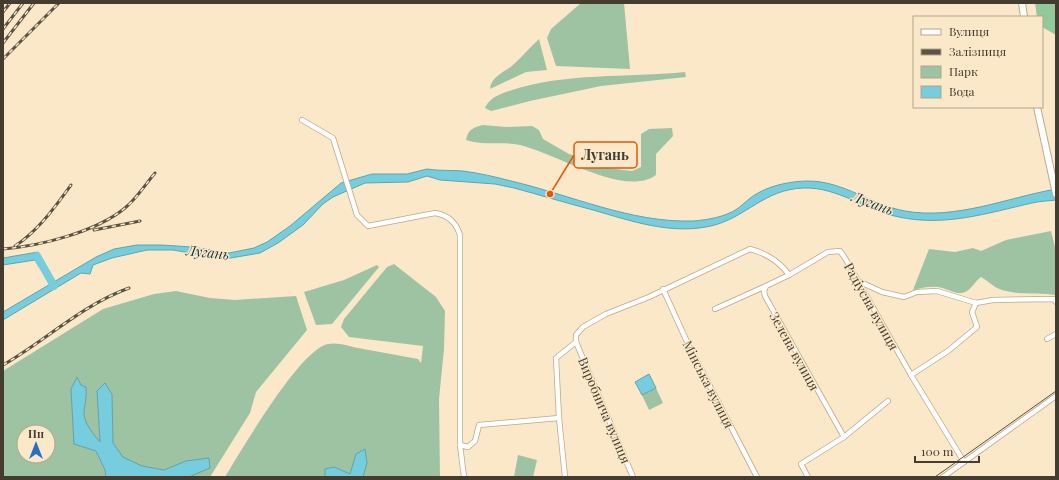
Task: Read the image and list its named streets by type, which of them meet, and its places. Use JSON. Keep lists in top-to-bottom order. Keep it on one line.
{"streets":{"street":["Радіусна вулиця","Зелена вулиця","Мінська вулиця","Виробнича вулиця"]},"water":["Лугань"],"places":["Лугань"],"legend":["Вулиця","Залізниця","Парк","Вода"],"scale_bar":"100 m","north":"top"}
